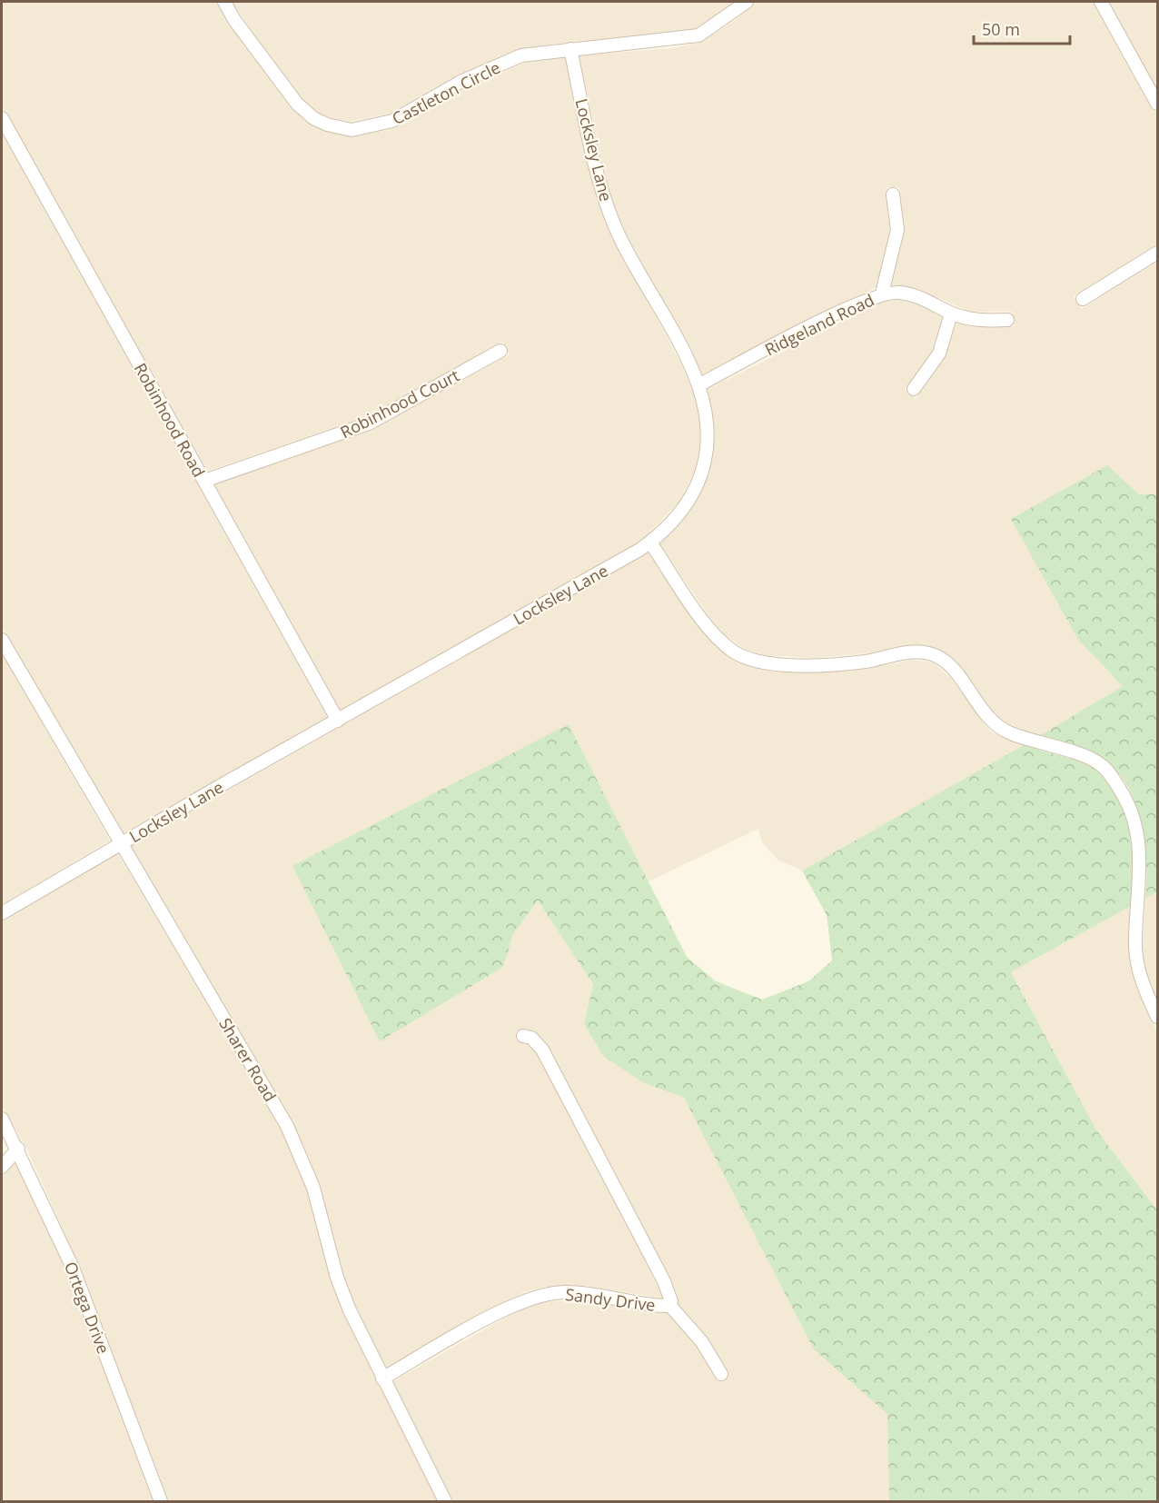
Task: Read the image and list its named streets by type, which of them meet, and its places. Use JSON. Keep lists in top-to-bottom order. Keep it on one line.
{"streets":{"street":["Castleton Circle","Locksley Lane","Ridgeland Road","Robinhood Court","Robinhood Road","Sharer Road","Sandy Drive","Ortega Drive"]},"crossings":[["Castleton Circle","Locksley Lane"],["Locksley Lane","Ridgeland Road"],["Locksley Lane","Robinhood Road"],["Locksley Lane","Sharer Road"],["Robinhood Court","Robinhood Road"],["Sharer Road","Sandy Drive"]],"scale_bar":"50 m"}
